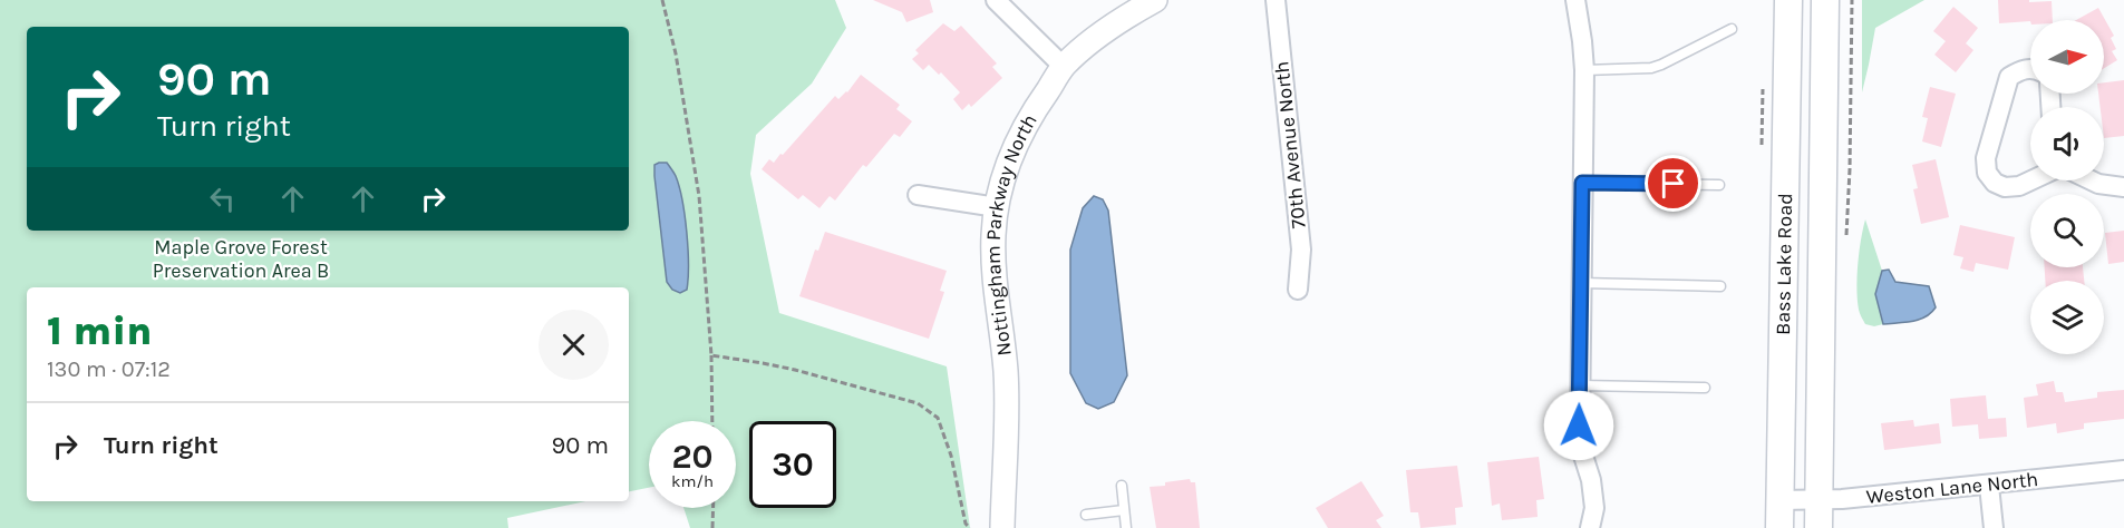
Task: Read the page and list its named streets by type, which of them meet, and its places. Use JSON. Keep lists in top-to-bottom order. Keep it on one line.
{"streets":{"main road":["Bass Lake Road"],"street":["70th Avenue North","Nottingham Parkway North","Weston Lane North"]},"crossings":[["Bass Lake Road","Weston Lane North"]],"parks":["Maple Grove Forest Preservation Area B"],"north":"right","page":{"turn":["90 m","Turn right"],"heading":["1 min","130 m · 07:12"],"list":[{"name":"Turn right","value":"90 m"}],"speed":"20 km/h","limit":"30"}}
